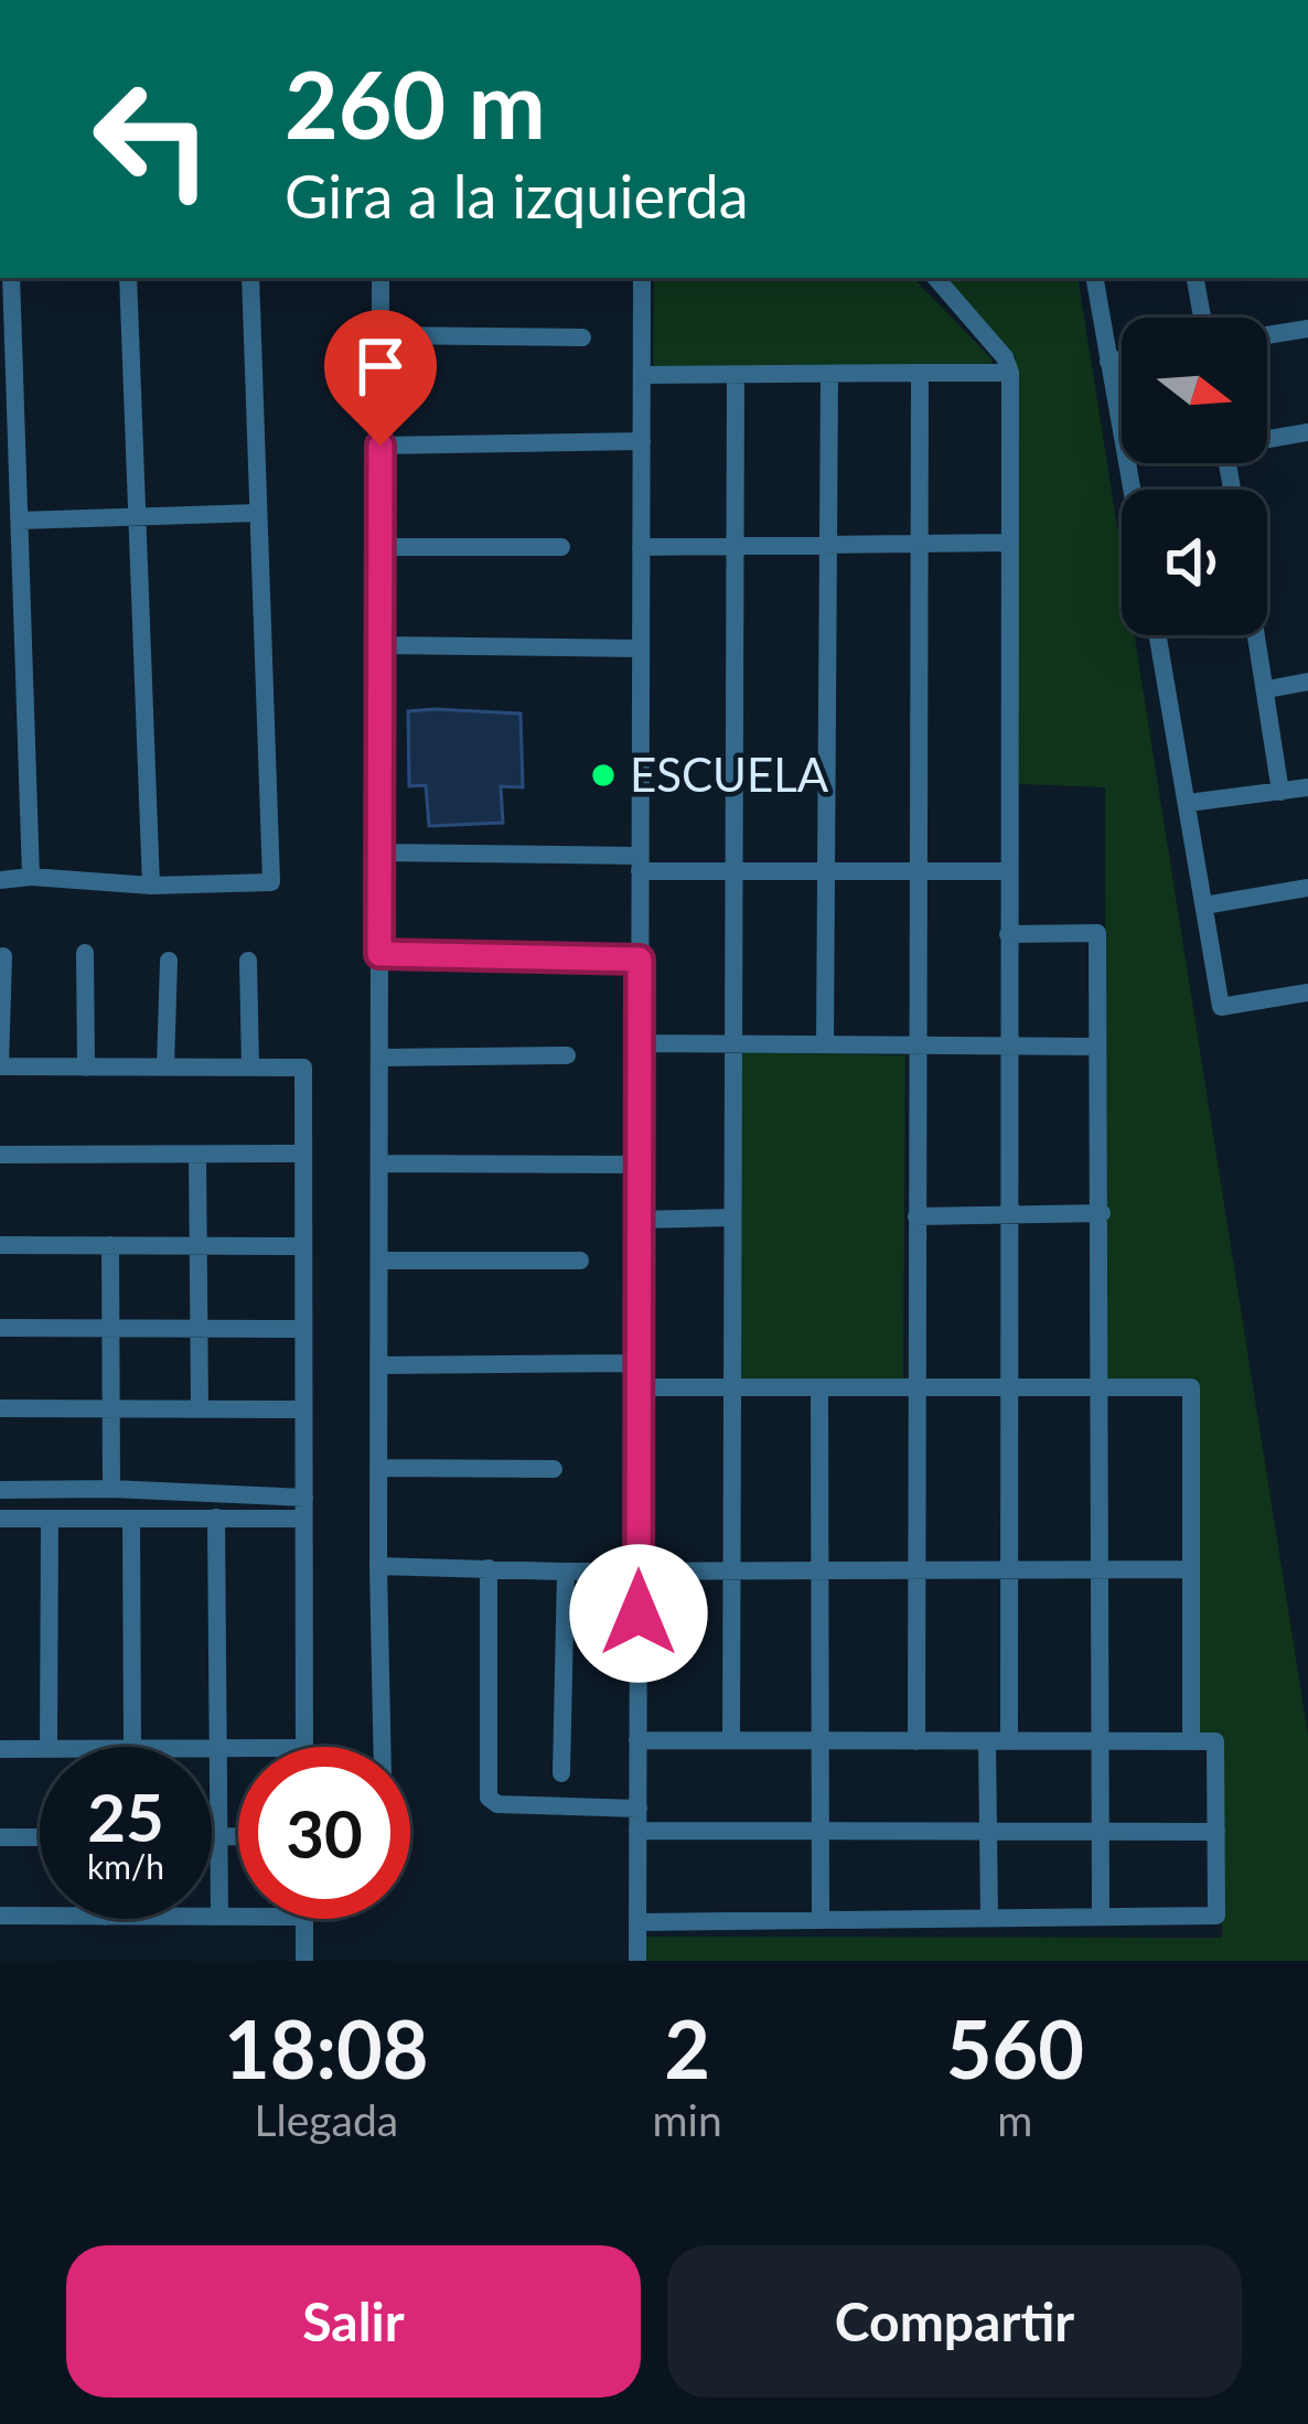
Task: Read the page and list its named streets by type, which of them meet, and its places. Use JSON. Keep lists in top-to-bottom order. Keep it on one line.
{"places":["ESCUELA"],"north":"right","page":{"turn":["260 m","Gira a la izquierda"],"speed":"25 km/h","limit":"30","eta":["18:08","Llegada","2","min","560","m"],"buttons":["Salir","Compartir"]}}
